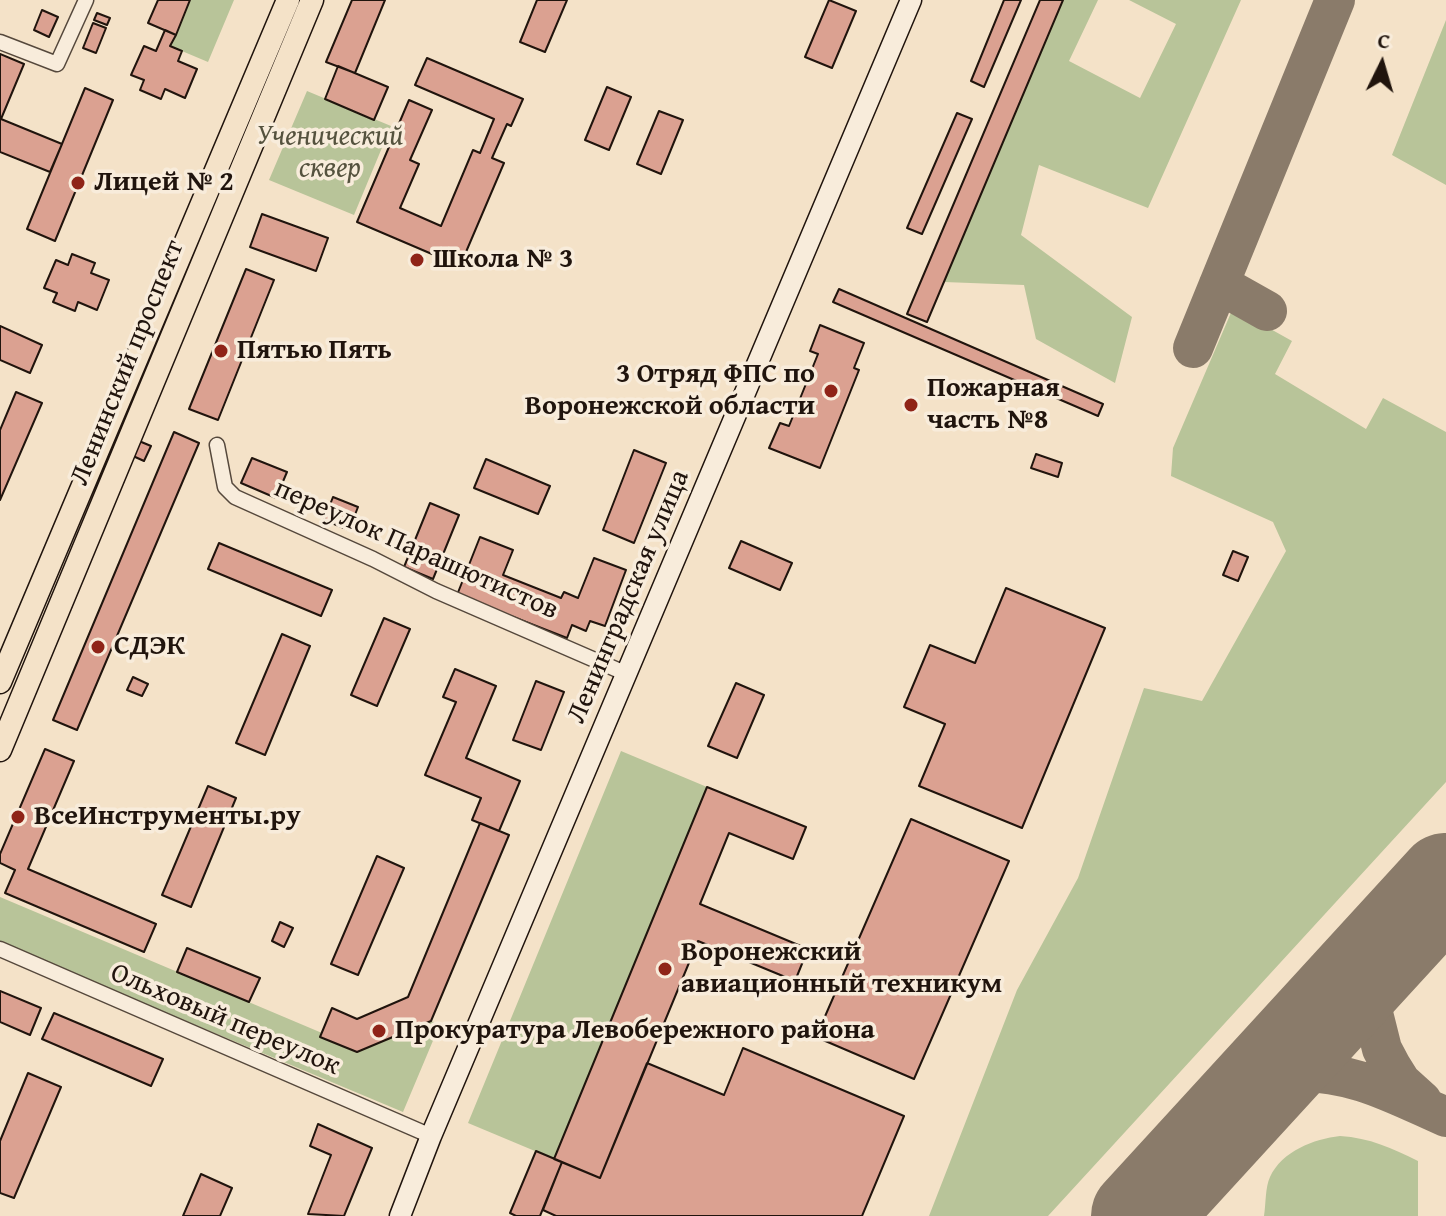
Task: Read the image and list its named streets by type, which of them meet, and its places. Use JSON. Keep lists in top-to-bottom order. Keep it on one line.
{"streets":{"main road":["Ленинский проспект","Ленинградская улица"],"street":["переулок Парашютистов","Ольховый переулок"]},"crossings":[["переулок Парашютистов","Ленинградская улица"],["Ленинградская улица","Ольховый переулок"]],"parks":["Ученический сквер"],"places":["Лицей № 2","Школа № 3","Пятью Пять","3 Отряд ФПС по Воронежской области","Пожарная часть №8","СДЭК","ВсеИнструменты.ру","Воронежский авиационный техникум","Прокуратура Левобережного района"],"north":"top"}
